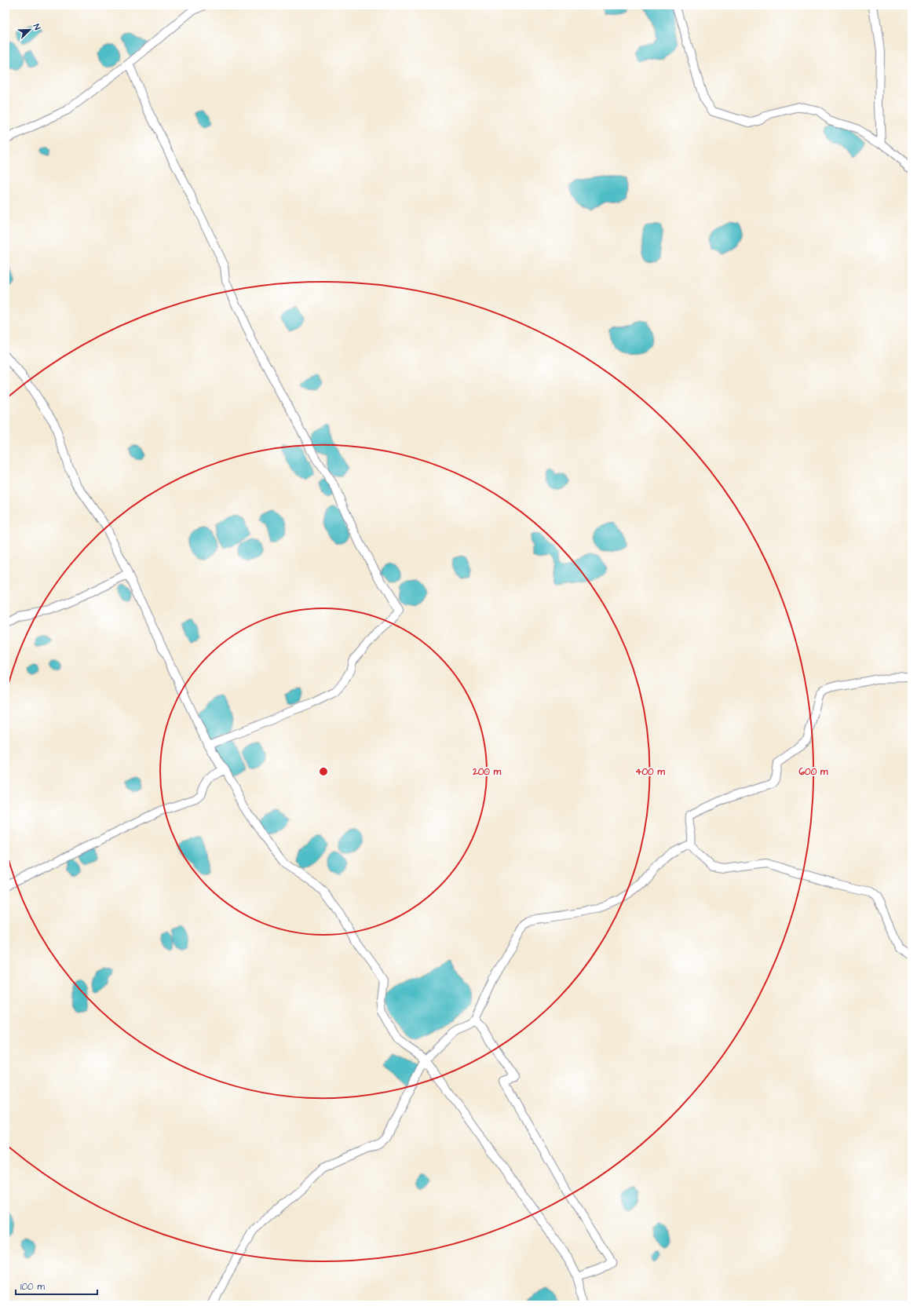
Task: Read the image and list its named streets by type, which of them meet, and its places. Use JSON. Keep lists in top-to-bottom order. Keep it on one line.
{"scale_bar":"100 m","north":"top right","rings":["200 m","400 m","600 m"]}
